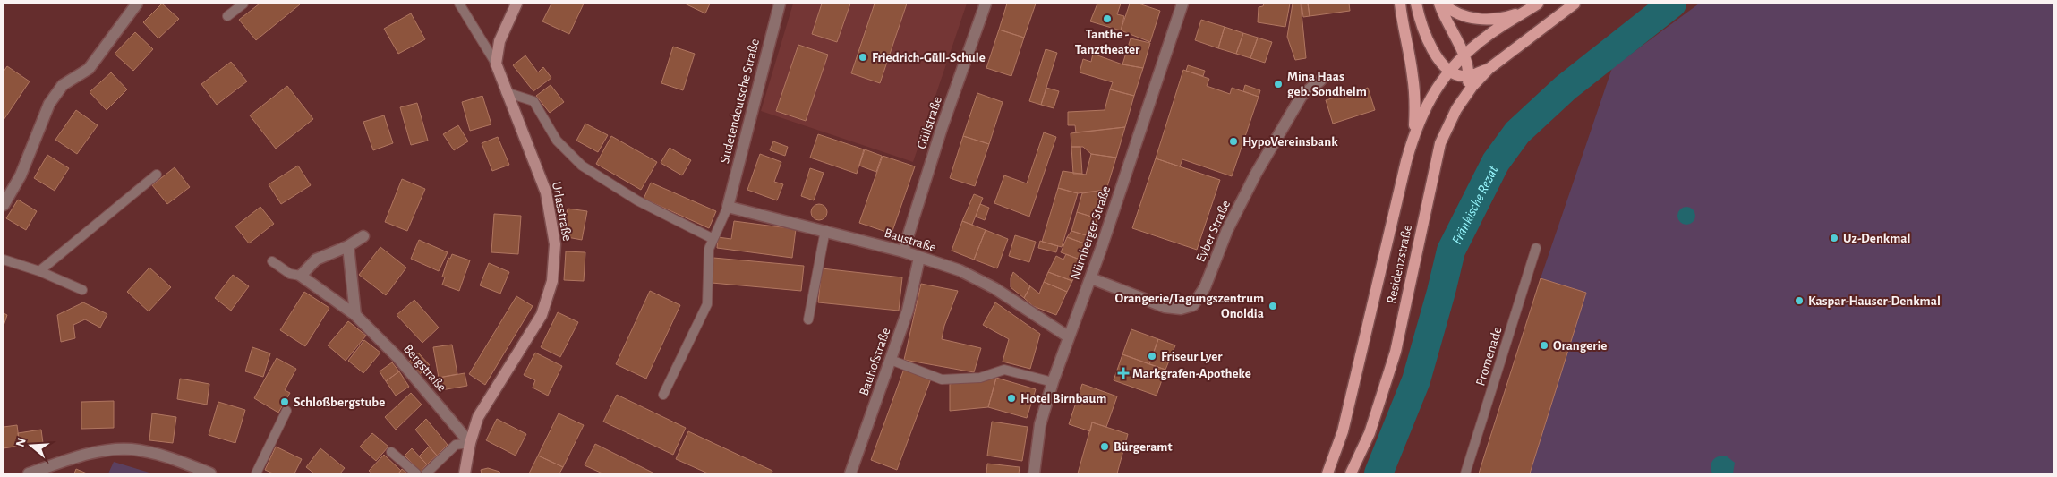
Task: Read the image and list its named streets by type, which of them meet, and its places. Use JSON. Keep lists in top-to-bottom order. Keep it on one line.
{"streets":{"main road":["Residenzstraße"],"street":["Sudetendeutsche Straße","Güllstraße","Urlasstraße","Eyber Straße","Nürnberger Straße","Baustraße","Bauhofstraße","Bergstraße"],"lane":["Promenade"]},"crossings":[["Sudetendeutsche Straße","Baustraße"],["Güllstraße","Baustraße"],["Urlasstraße","Bergstraße"],["Eyber Straße","Nürnberger Straße"],["Nürnberger Straße","Baustraße"],["Baustraße","Bauhofstraße"]],"water":["Fränkische Rezat"],"places":{"other":["Tanthe - Tanztheater","Friedrich-Güll-Schule","Mina Haas geb. Sondhelm","HypoVereinsbank","Uz-Denkmal","Kaspar-Hauser-Denkmal","Orangerie/Tagungszentrum Onoldia","Orangerie","Friseur Lyer","Hotel Birnbaum","Schloßbergstube","Bürgeramt"],"health":["Markgrafen-Apotheke"]},"north":"left"}
